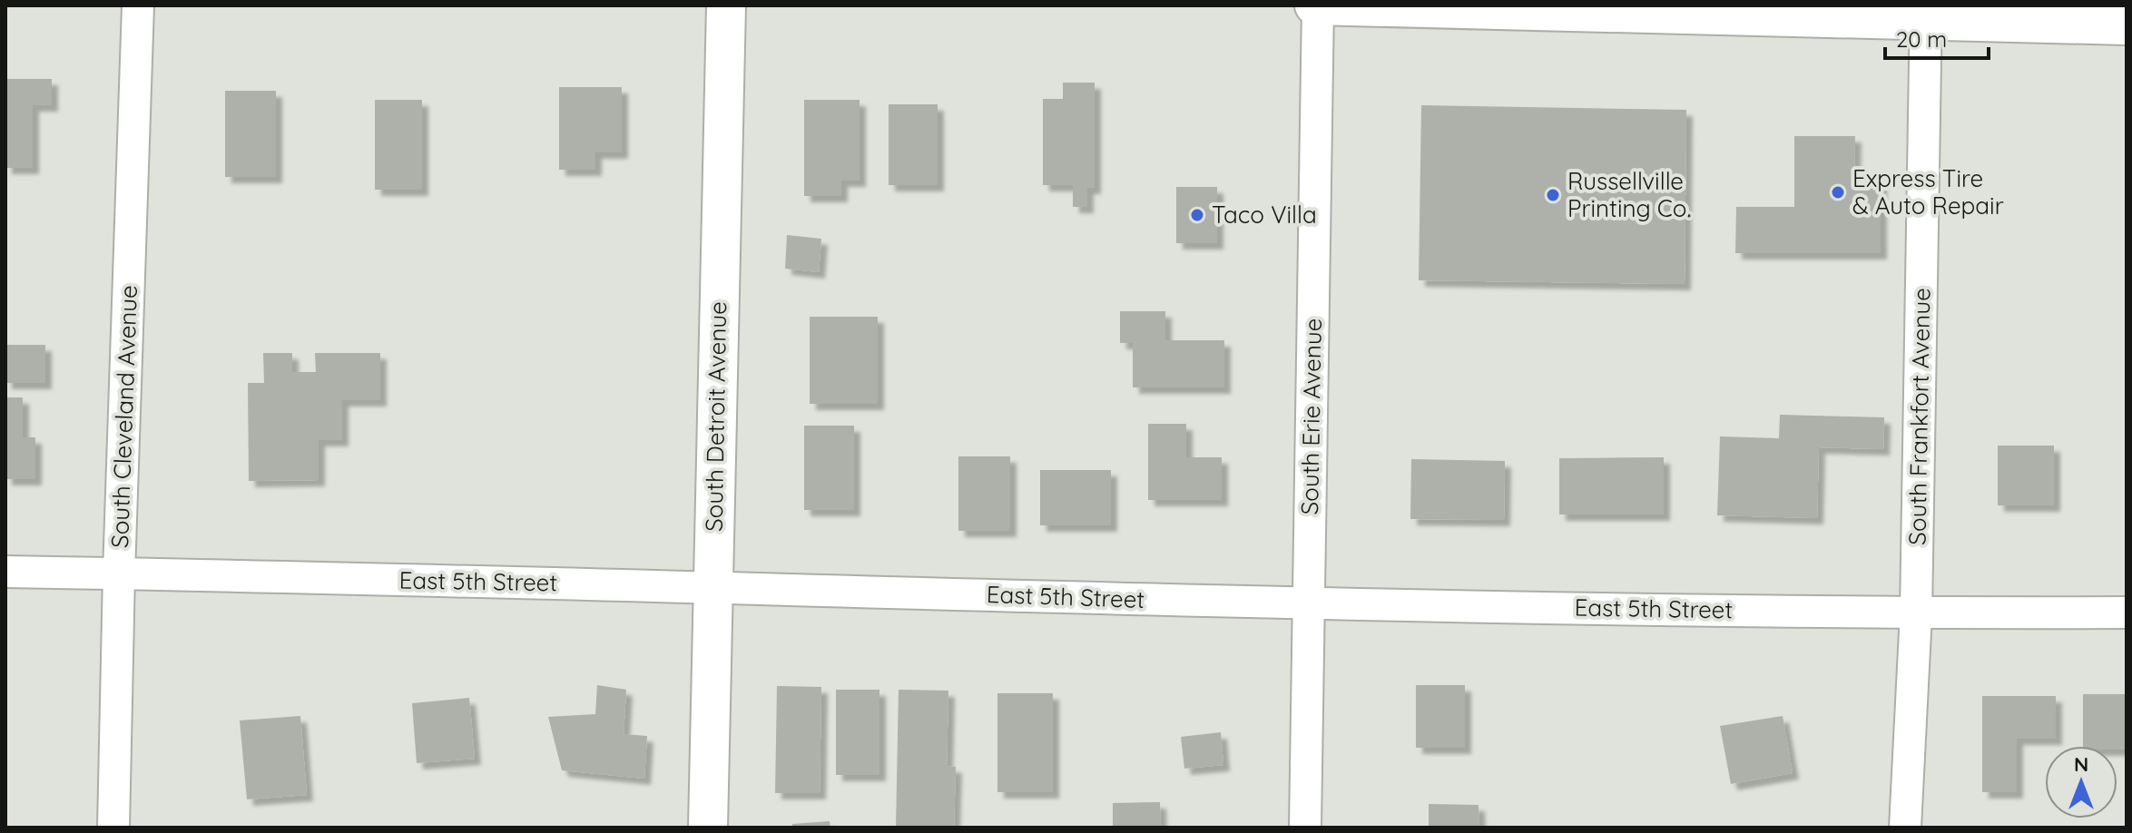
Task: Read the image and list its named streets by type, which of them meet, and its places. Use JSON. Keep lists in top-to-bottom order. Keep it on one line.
{"streets":{"street":["South Cleveland Avenue","South Detroit Avenue","South Erie Avenue","South Frankfort Avenue","East 5th Street"]},"crossings":[["South Cleveland Avenue","East 5th Street"],["South Detroit Avenue","East 5th Street"],["South Erie Avenue","East 5th Street"],["South Frankfort Avenue","East 5th Street"]],"places":["Express Tire & Auto Repair","Russellville Printing Co.","Taco Villa"],"scale_bar":"20 m","north":"top"}
